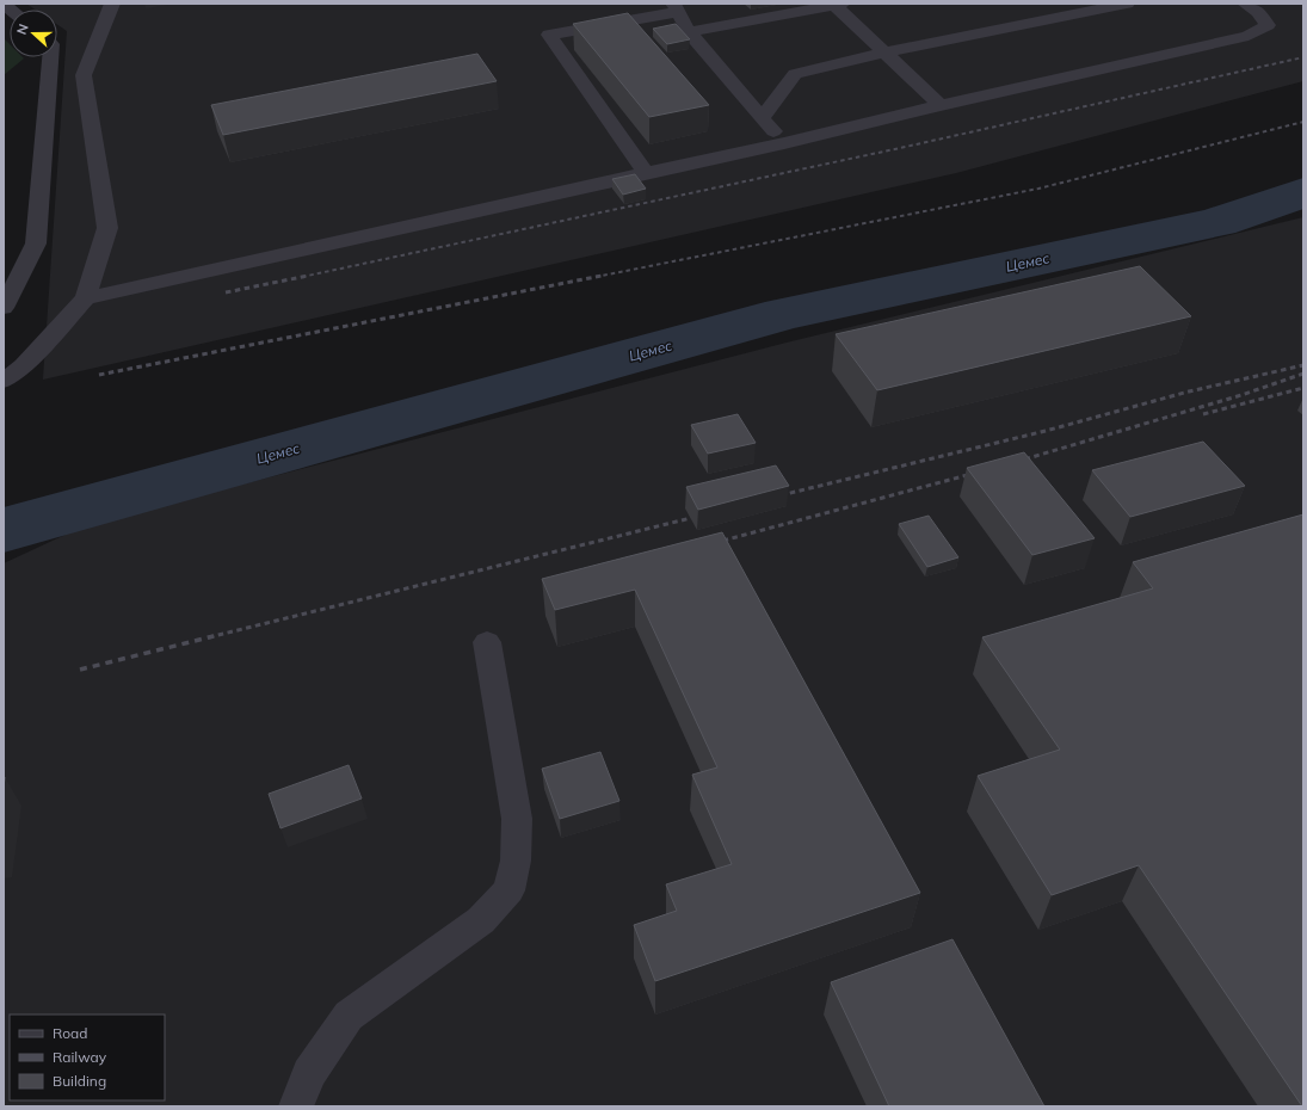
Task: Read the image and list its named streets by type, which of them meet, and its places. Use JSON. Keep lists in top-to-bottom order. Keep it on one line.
{"water":["Цемес"],"legend":["Road","Railway","Building"],"north":"left"}
